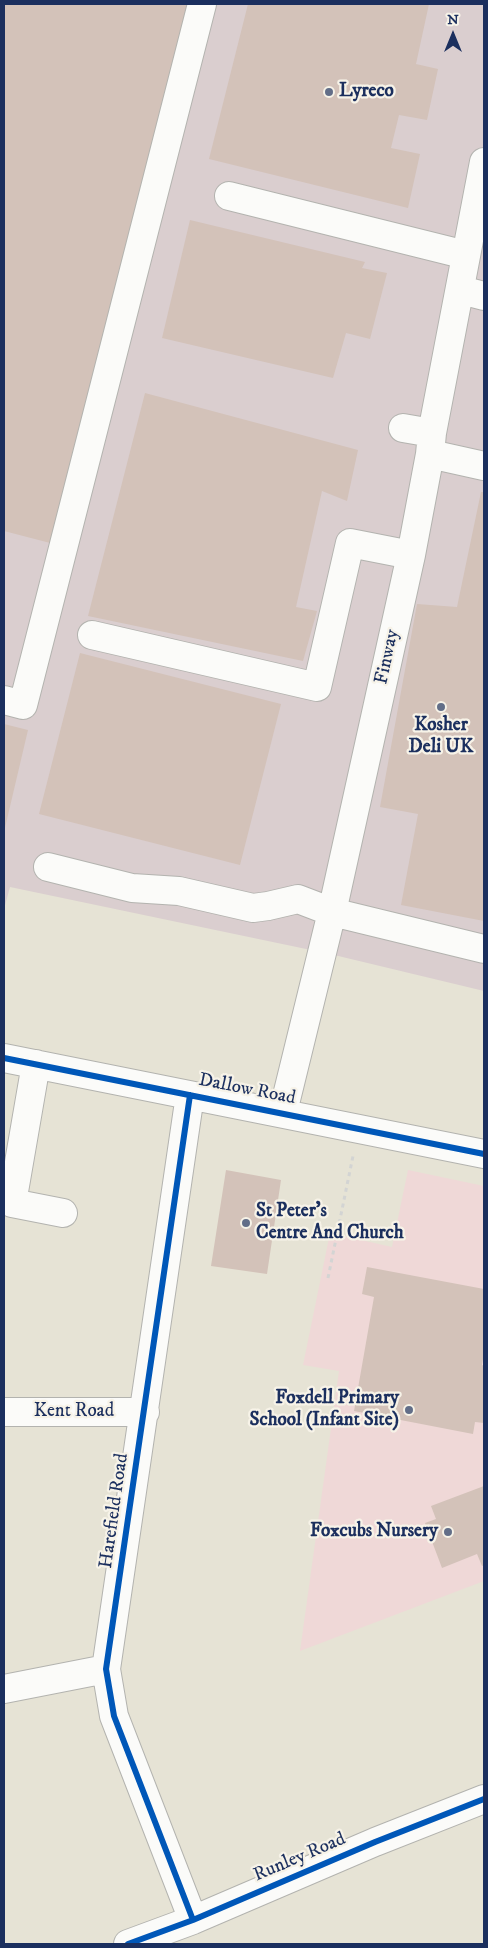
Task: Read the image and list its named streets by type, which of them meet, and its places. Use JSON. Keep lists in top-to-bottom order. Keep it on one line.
{"streets":{"street":["Finway","Dallow Road","Kent Road","Harefield Road","Runley Road"]},"crossings":[["Finway","Dallow Road"],["Dallow Road","Harefield Road"],["Kent Road","Harefield Road"],["Harefield Road","Runley Road"]],"places":["Lyreco","Kosher Deli UK","St Peter's Centre And Church","Foxdell Primary School (Infant Site)","Foxcubs Nursery"],"north":"top"}
